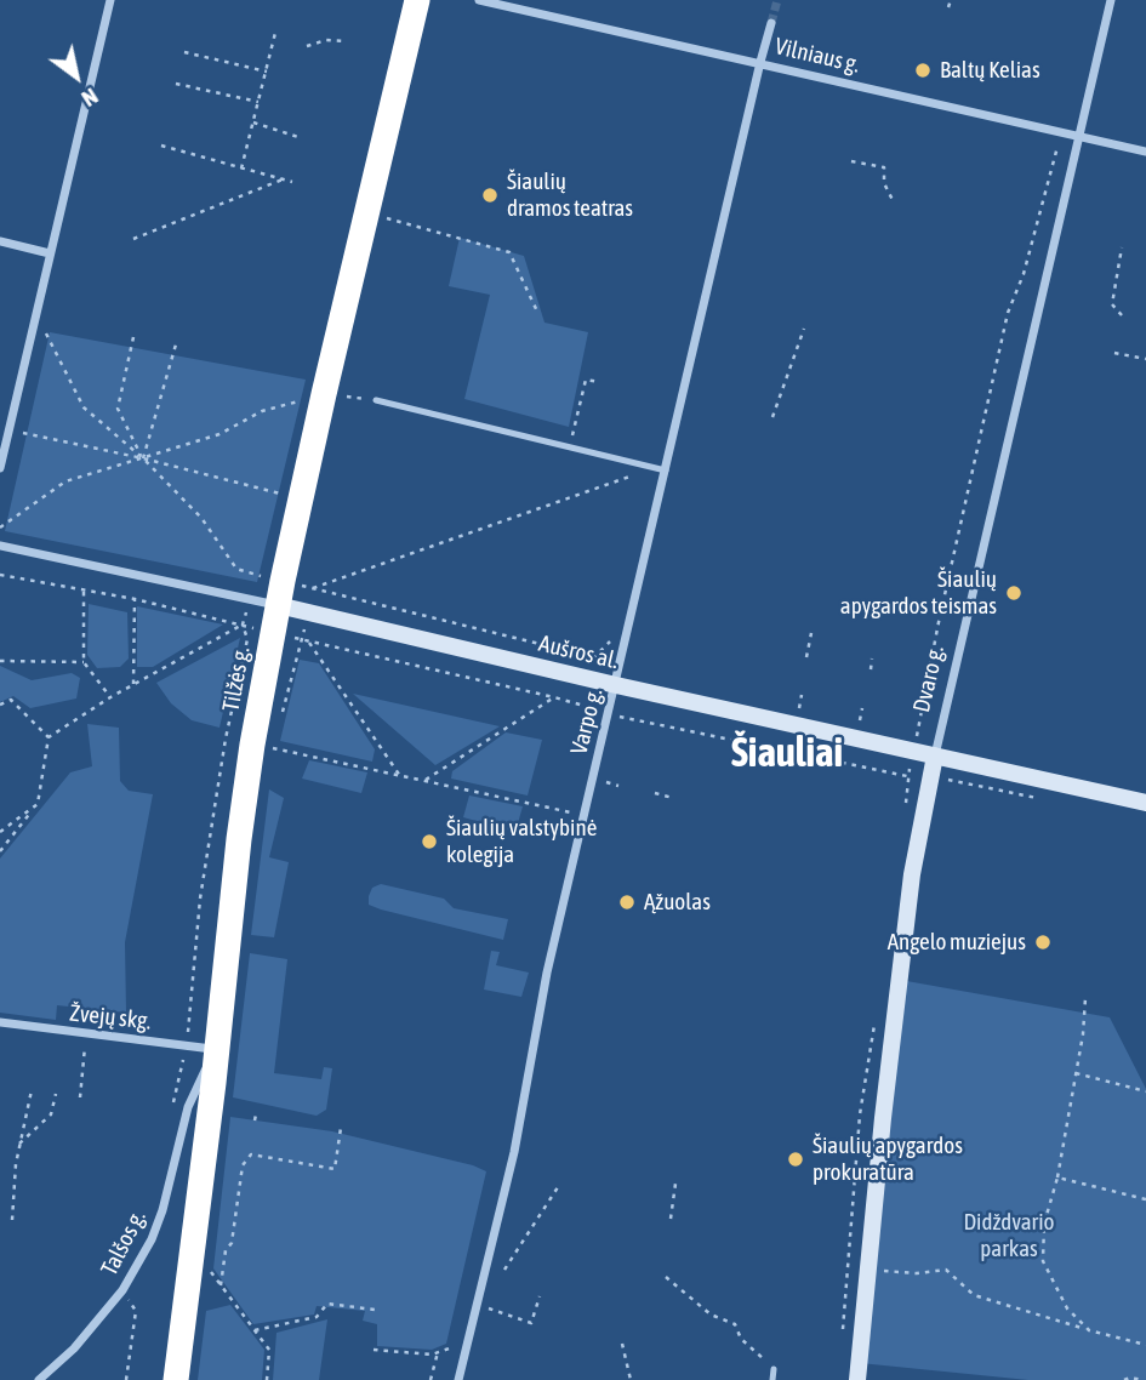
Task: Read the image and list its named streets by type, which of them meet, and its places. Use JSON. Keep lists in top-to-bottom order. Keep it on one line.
{"streets":{"highway":["Tilžės g."],"main road":["Aušros al.","Dvaro g."],"street":["Vilniaus g.","Varpo g.","Žvejų skg.","Talšos g."]},"crossings":[["Vilniaus g.","Dvaro g."],["Vilniaus g.","Varpo g."],["Aušros al.","Tilžės g."],["Aušros al.","Dvaro g."],["Aušros al.","Varpo g."],["Tilžės g.","Žvejų skg."],["Tilžės g.","Talšos g."],["Žvejų skg.","Talšos g."]],"districts":["Šiauliai"],"parks":["Didždvario parkas"],"places":["Baltų Kelias","Šiaulių dramos teatras","Šiaulių apygardos teismas","Šiaulių valstybinė kolegija","Ąžuolas","Angelo muziejus","Šiaulių apygardos prokuratūra"],"north":"bottom right"}
